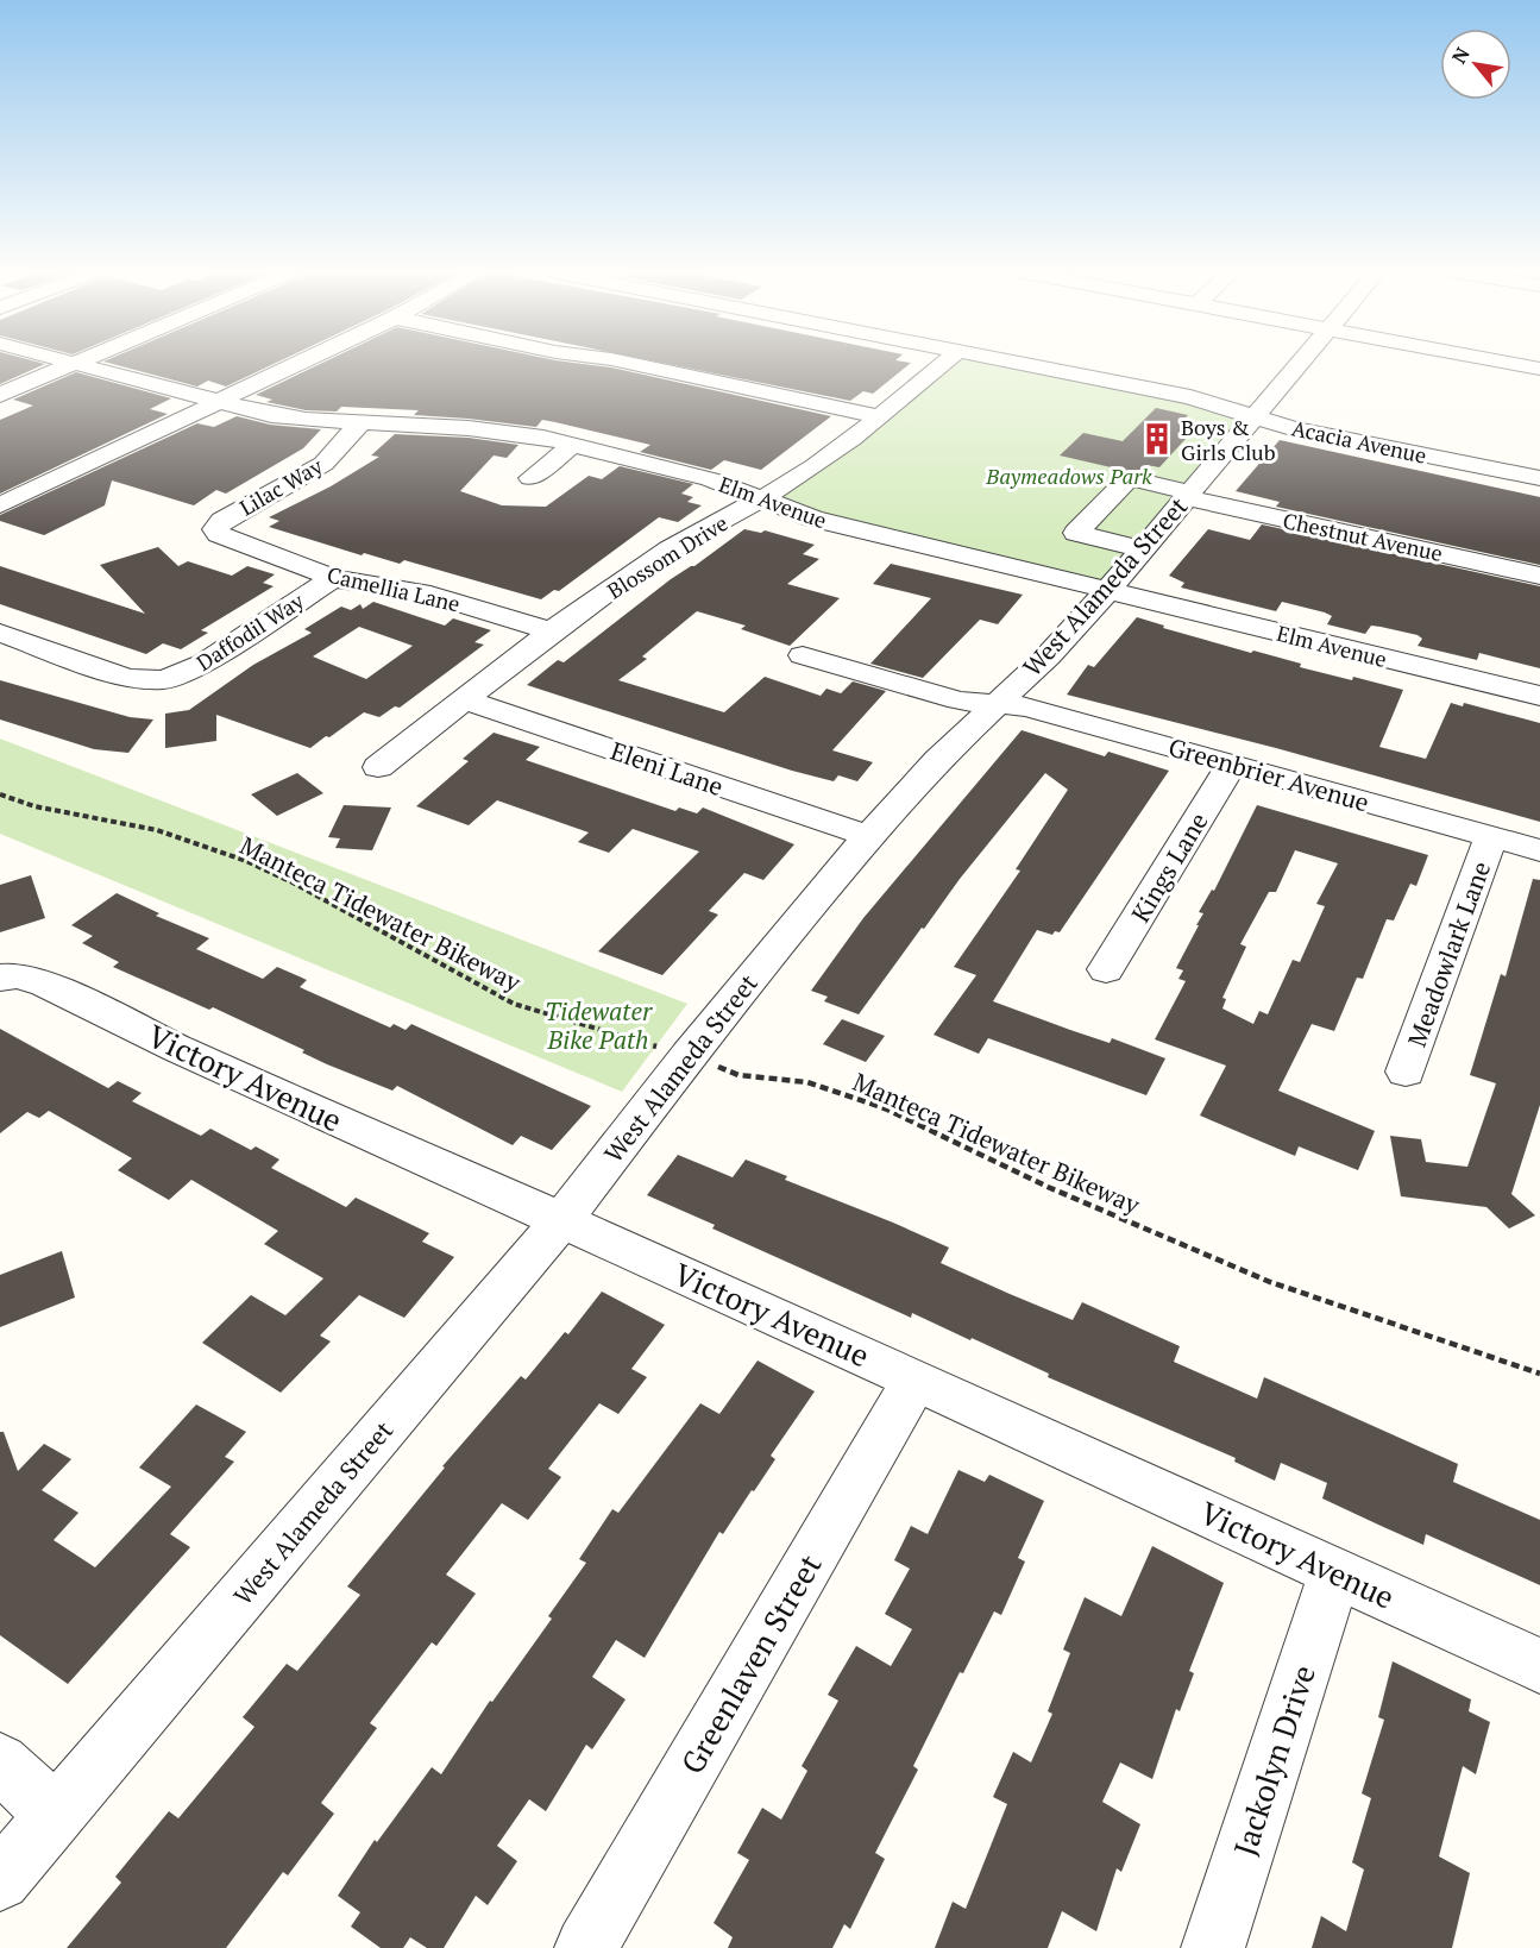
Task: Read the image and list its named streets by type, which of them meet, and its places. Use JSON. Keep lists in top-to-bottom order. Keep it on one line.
{"streets":{"street":["Acacia Avenue","Lilac Way","Elm Avenue","Chestnut Avenue","Blossom Drive","West Alameda Street","Camellia Lane","Daffodil Way","Eleni Lane","Greenbrier Avenue","Kings Lane","Meadowlark Lane","Victory Avenue","Greenlaven Street","Jackolyn Drive"],"path":["Manteca Tidewater Bikeway"]},"crossings":[["Acacia Avenue","West Alameda Street"],["Lilac Way","Elm Avenue"],["Lilac Way","Camellia Lane"],["Elm Avenue","Blossom Drive"],["Elm Avenue","West Alameda Street"],["Chestnut Avenue","West Alameda Street"],["Blossom Drive","Camellia Lane"],["Blossom Drive","Eleni Lane"],["West Alameda Street","Eleni Lane"],["West Alameda Street","Greenbrier Avenue"],["West Alameda Street","Manteca Tidewater Bikeway"],["West Alameda Street","Victory Avenue"],["Camellia Lane","Daffodil Way"],["Greenbrier Avenue","Kings Lane"],["Greenbrier Avenue","Meadowlark Lane"],["Victory Avenue","Greenlaven Street"],["Victory Avenue","Jackolyn Drive"]],"parks":["Baymeadows Park","Tidewater Bike Path"],"places":{"building":["Boys & Girls Club"]},"north":"top left"}
